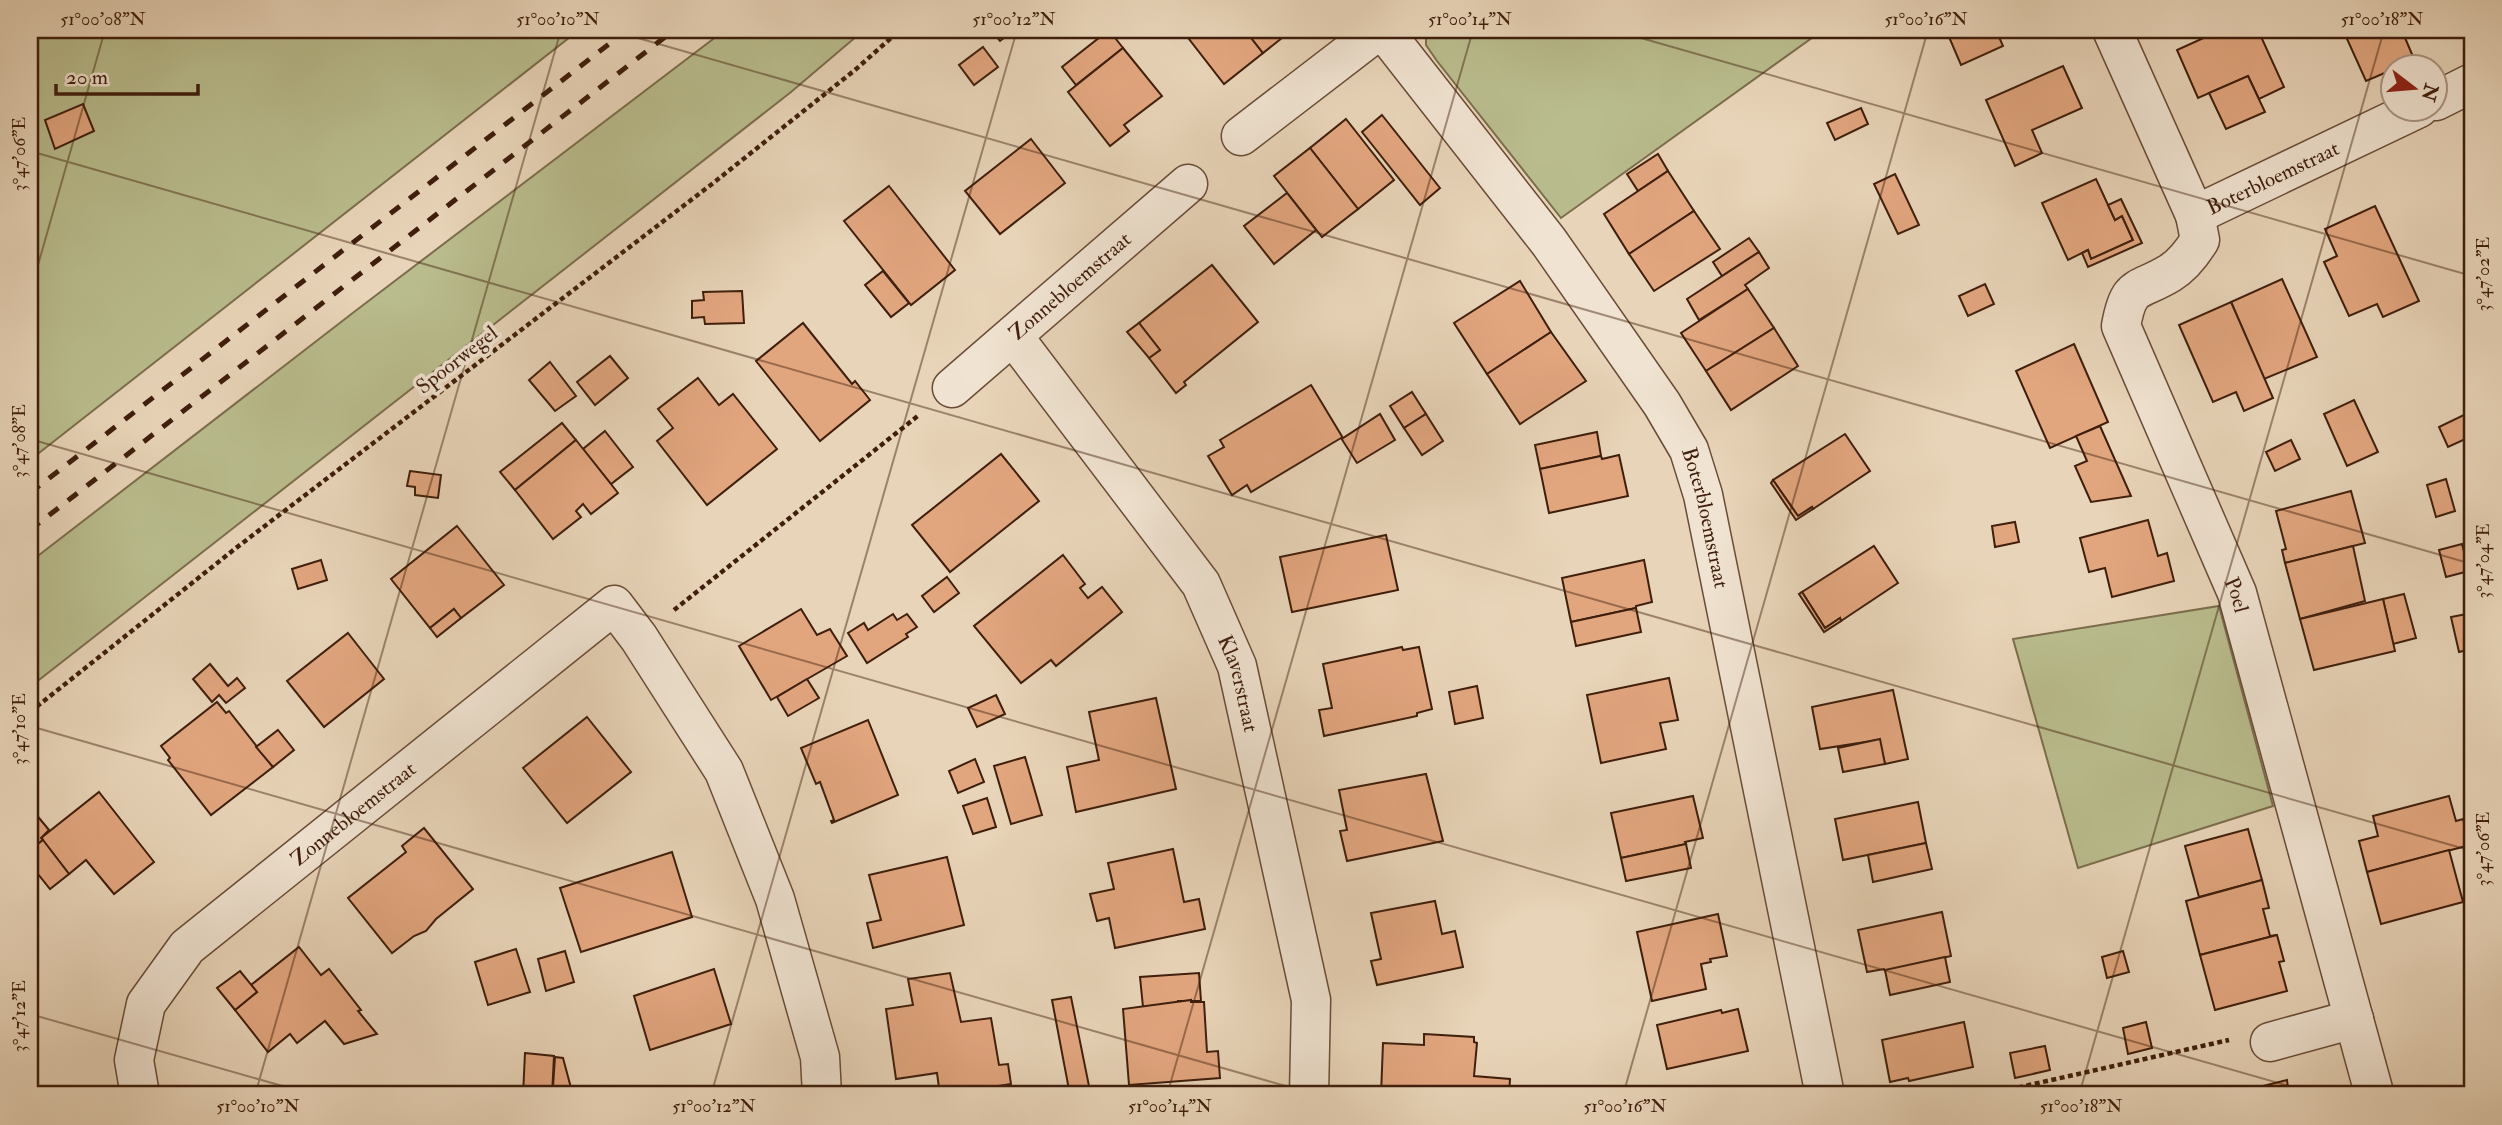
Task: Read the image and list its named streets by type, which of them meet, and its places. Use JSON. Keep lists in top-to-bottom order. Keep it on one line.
{"streets":{"street":["Boterbloemstraat","Zonnebloemstraat","Poel","Klaverstraat"],"path":["Spoorwegel"]},"crossings":[["Boterbloemstraat","Poel"],["Zonnebloemstraat","Klaverstraat"]],"scale_bar":"20 m","north":"right","coordinates":["51°00'08\"N","51°00'10\"N","51°00'12\"N","51°00'14\"N","51°00'16\"N","51°00'18\"N","3°47'06\"E","3°47'02\"E","3°47'08\"E","3°47'04\"E","3°47'10\"E","3°47'12\"E"]}
